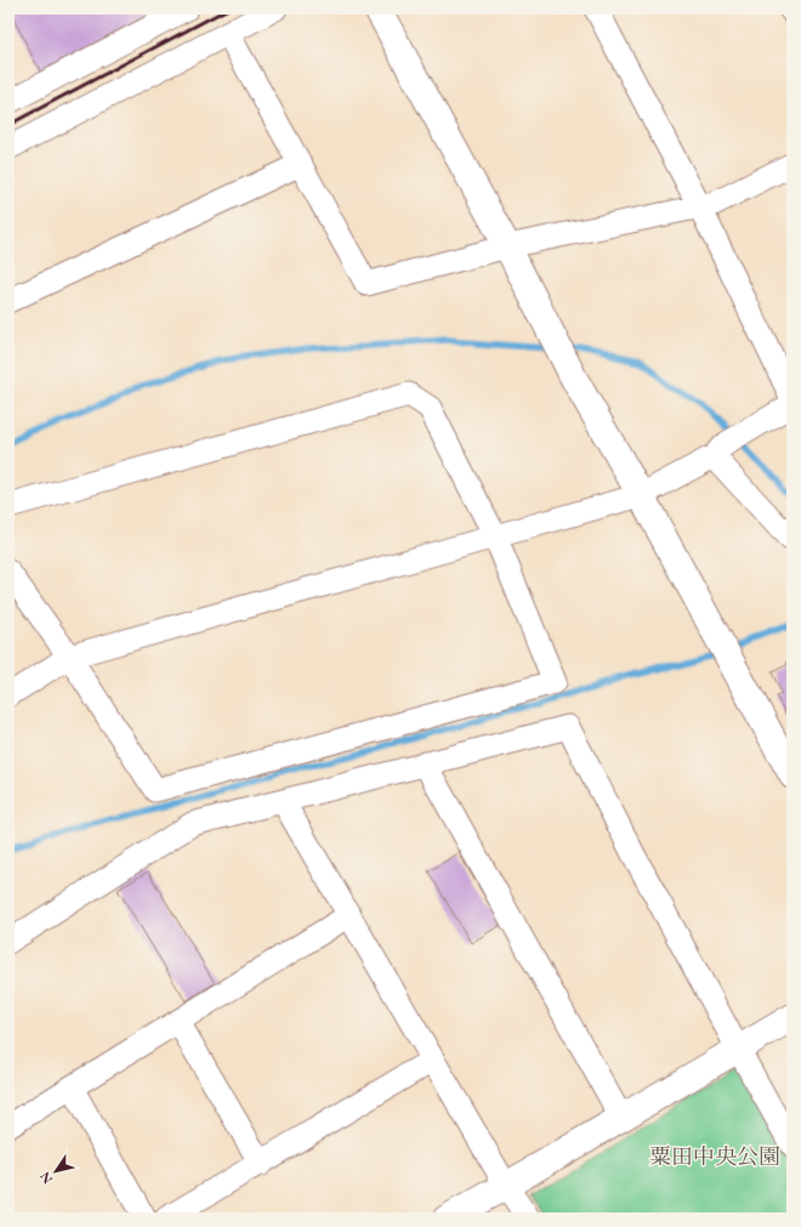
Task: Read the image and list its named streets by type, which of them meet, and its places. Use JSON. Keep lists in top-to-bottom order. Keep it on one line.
{"parks":["粟田中央公園"],"north":"bottom left"}
